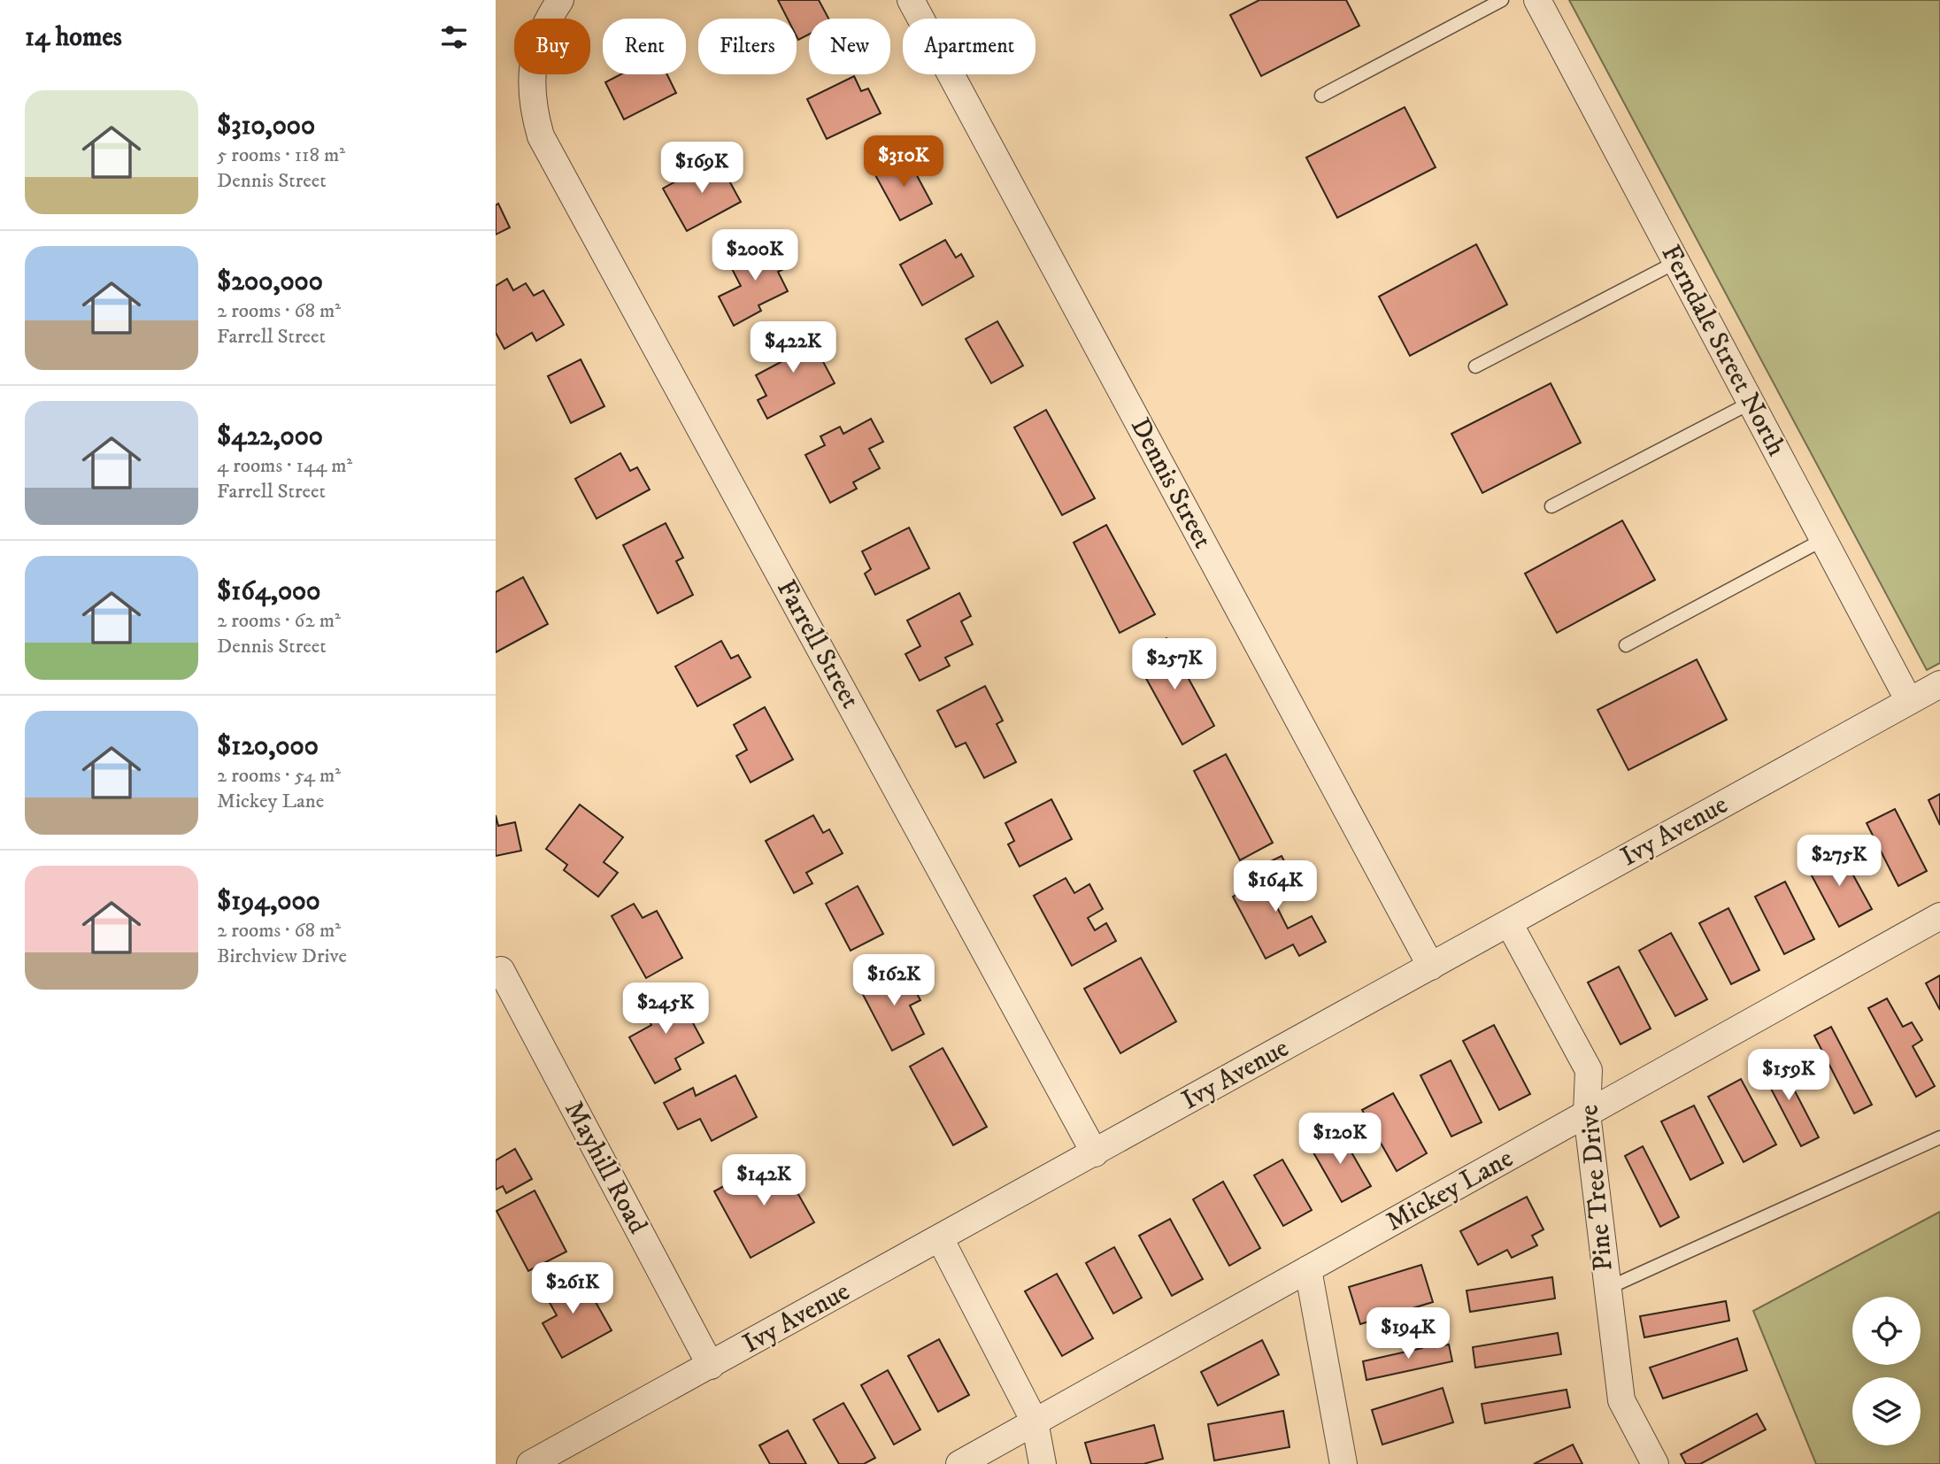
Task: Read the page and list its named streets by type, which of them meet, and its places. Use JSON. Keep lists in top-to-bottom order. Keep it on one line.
{"streets":{"street":["Ferndale Street North","Dennis Street","Farrell Street","Ivy Avenue","Mayhill Road","Pine Tree Drive","Mickey Lane"]},"crossings":[["Ferndale Street North","Ivy Avenue"],["Dennis Street","Ivy Avenue"],["Farrell Street","Ivy Avenue"],["Ivy Avenue","Mayhill Road"],["Ivy Avenue","Pine Tree Drive"],["Pine Tree Drive","Mickey Lane"]],"page":{"heading":"14 homes","chip":["Buy","Rent","Filters","New","Apartment"],"list":[{"name":"$310,000","note":"5 rooms · 118 m² · Dennis Street"},{"name":"$200,000","note":"2 rooms · 68 m² · Farrell Street"},{"name":"$422,000","note":"4 rooms · 144 m² · Farrell Street"},{"name":"$164,000","note":"2 rooms · 62 m² · Dennis Street"},{"name":"$120,000","note":"2 rooms · 54 m² · Mickey Lane"},{"name":"$194,000","note":"2 rooms · 68 m² · Birchview Drive"}],"price":["$310K","$169K","$200K","$422K","$257K","$275K","$164K","$162K","$245K","$159K","$120K","$142K","$261K","$194K"]}}
